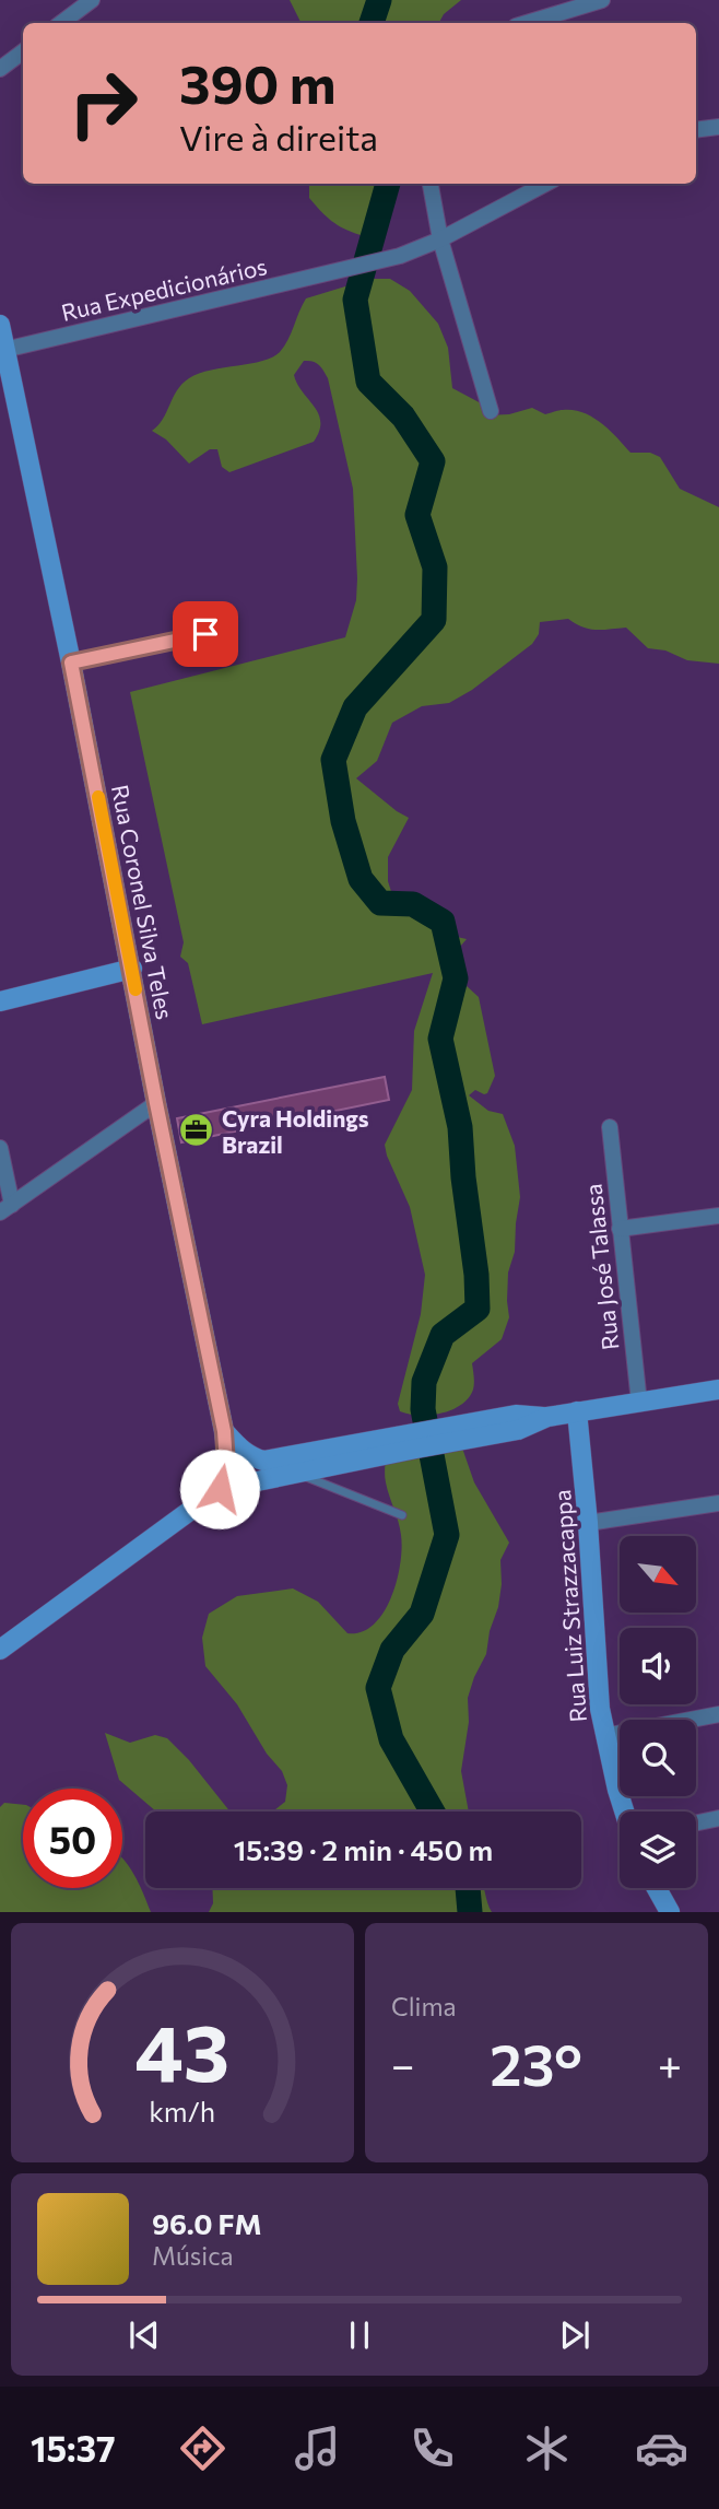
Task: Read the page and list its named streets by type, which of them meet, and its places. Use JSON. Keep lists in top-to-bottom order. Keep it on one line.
{"streets":{"main road":["Rua Coronel Silva Teles","Rua Luiz Strazzacappa"],"street":["Rua Expedicionários","Rua José Talassa"]},"crossings":[["Rua Expedicionários","Rua Coronel Silva Teles"]],"places":{"office":["Cyra Holdings Brazil"]},"north":"bottom right","page":{"turn":["390 m","Vire à direita"],"limit":"50","trip":"15:39 · 2 min · 450 m","tile":"Clima","heat":["−","23°","+"],"song":["96.0 FM","Música"],"tabs":"15:37","gauge":["43","km/h"]}}
